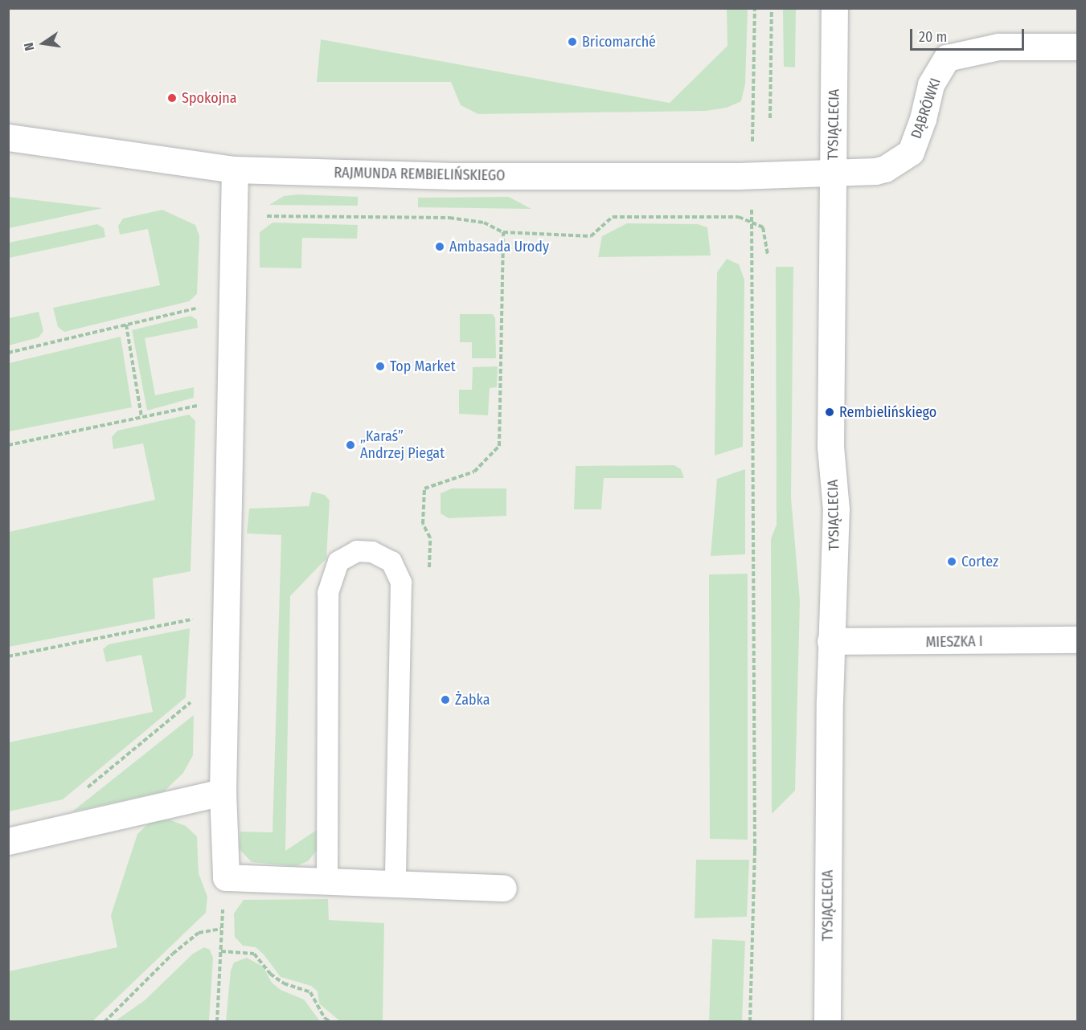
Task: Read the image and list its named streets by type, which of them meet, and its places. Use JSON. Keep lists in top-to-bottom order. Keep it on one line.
{"streets":{"street":["DĄBRÓWKI","TYSIĄCLECIA","RAJMUNDA REMBIELIŃSKIEGO","MIESZKA I"]},"crossings":[["DĄBRÓWKI","TYSIĄCLECIA"],["DĄBRÓWKI","RAJMUNDA REMBIELIŃSKIEGO"],["TYSIĄCLECIA","RAJMUNDA REMBIELIŃSKIEGO"],["TYSIĄCLECIA","MIESZKA I"]],"places":["Bricomarché","Spokojna","Ambasada Urody","Top Market","Rembielińskiego","„Karaś” Andrzej Piegat","Cortez","Żabka"],"scale_bar":"20 m","north":"left"}
